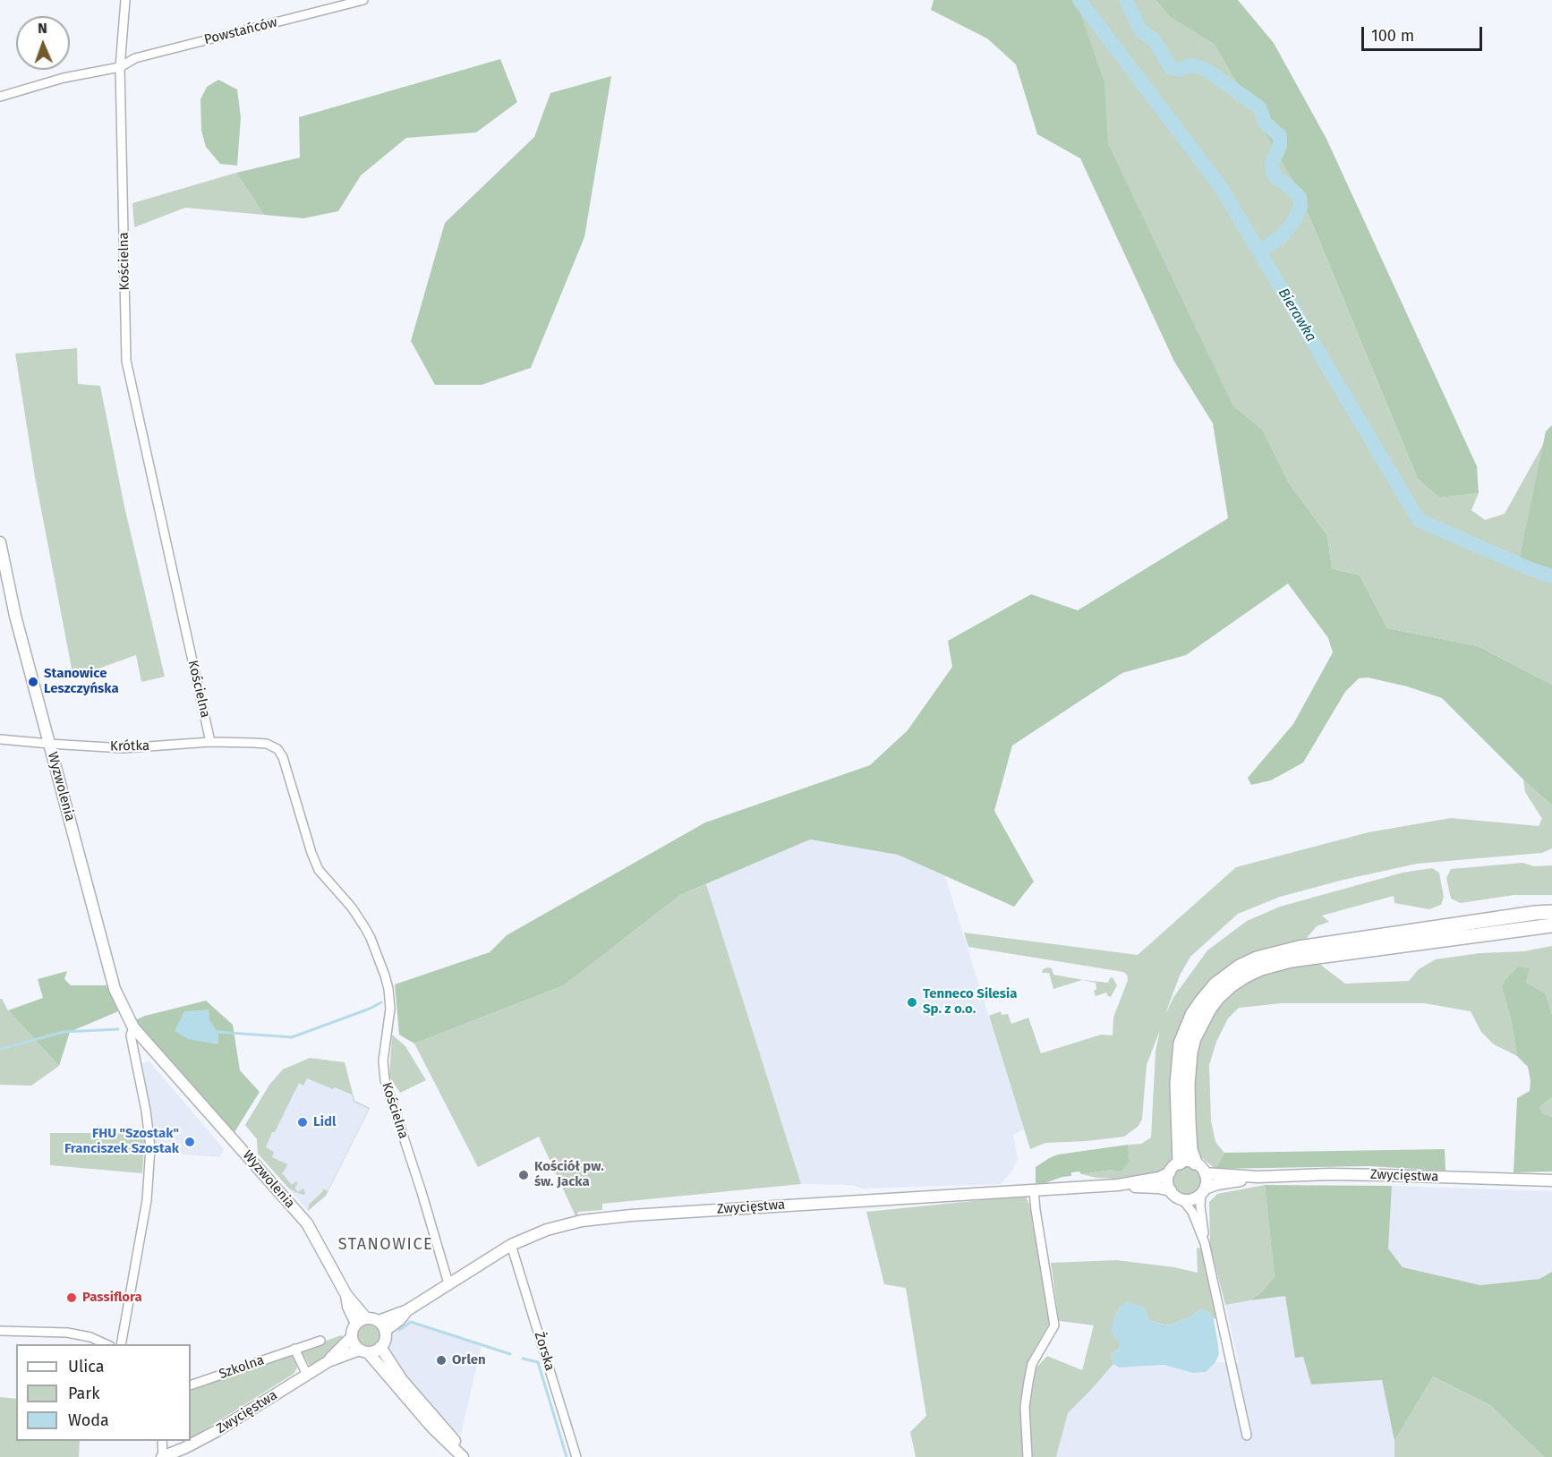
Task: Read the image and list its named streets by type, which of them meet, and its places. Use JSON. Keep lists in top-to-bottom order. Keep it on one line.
{"streets":{"main road":["Wyzwolenia","Zwycięstwa"],"street":["Powstańców","Kościelna","Krótka","Żorska","Szkolna"]},"crossings":[["Powstańców","Kościelna"],["Kościelna","Krótka"],["Kościelna","Zwycięstwa"],["Krótka","Wyzwolenia"],["Wyzwolenia","Zwycięstwa"],["Zwycięstwa","Żorska"]],"districts":["STANOWICE"],"water":["Bierawka"],"places":["Stanowice Leszczyńska","Tenneco Silesia Sp. z o.o.","Lidl","FHU \"Szostak\" Franciszek Szostak","Kościół pw. św. Jacka","Passiflora","Orlen"],"legend":["Ulica","Park","Woda"],"scale_bar":"100 m","north":"top"}
